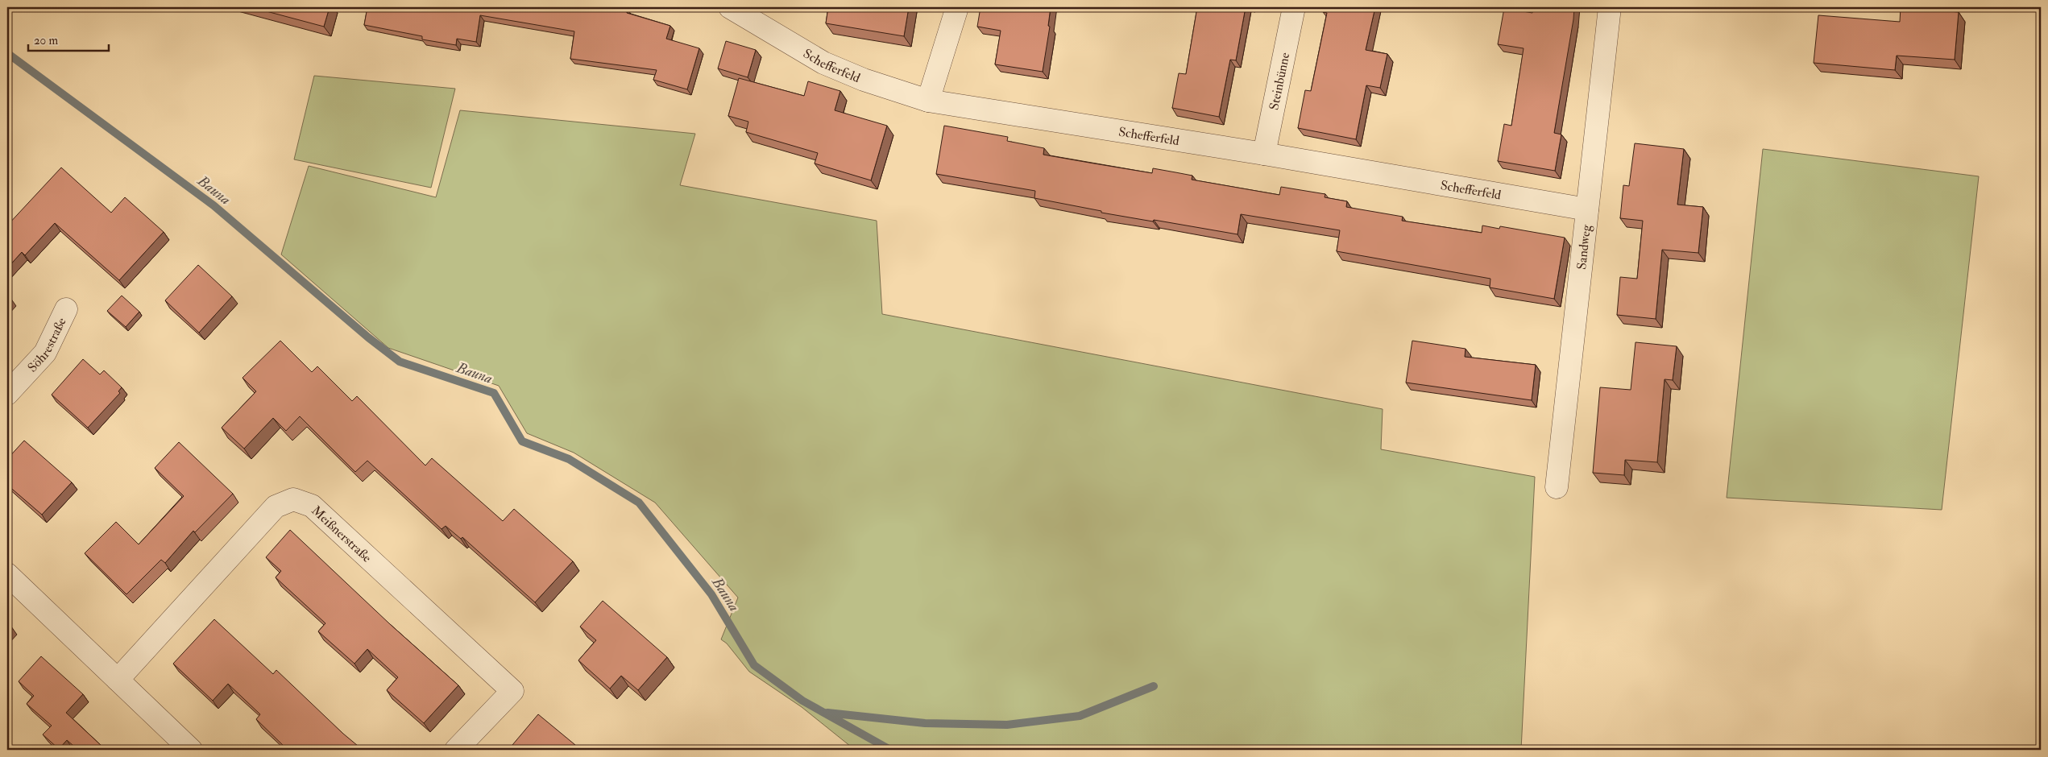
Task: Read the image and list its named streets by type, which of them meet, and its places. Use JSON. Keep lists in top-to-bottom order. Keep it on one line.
{"streets":{"street":["Schefferfeld","Steinbünne","Sandweg","Söhrestraße","Meißnerstraße"]},"crossings":[["Schefferfeld","Steinbünne"],["Schefferfeld","Sandweg"]],"water":["Bauna"],"scale_bar":"20 m"}
